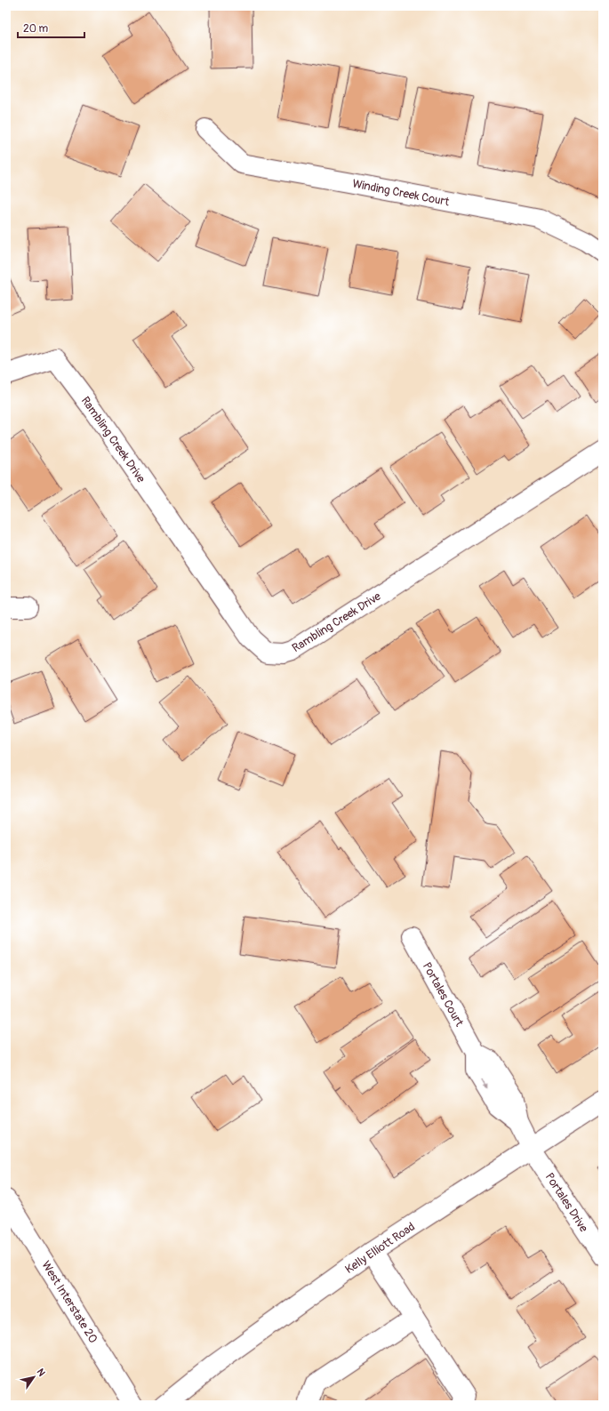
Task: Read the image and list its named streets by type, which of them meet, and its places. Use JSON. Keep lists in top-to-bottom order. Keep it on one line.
{"streets":{"street":["Winding Creek Court","Rambling Creek Drive","Portales Court","Portales Drive","Kelly Elliott Road","West Interstate 20"]},"crossings":[["Portales Court","Portales Drive"],["Portales Court","Kelly Elliott Road"],["Portales Drive","Kelly Elliott Road"]],"scale_bar":"20 m","north":"top right"}
